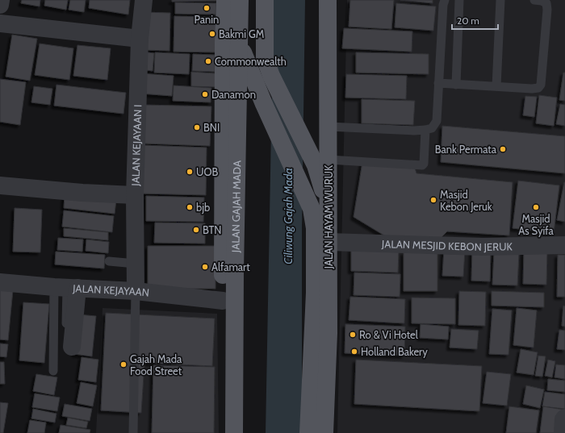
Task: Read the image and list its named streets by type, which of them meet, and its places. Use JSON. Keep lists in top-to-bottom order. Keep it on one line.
{"streets":{"main road":["JALAN GAJAH MADA","JALAN HAYAM WURUK"],"street":["JALAN KEJAYAAN I","JALAN MESJID KEBON JERUK","JALAN KEJAYAAN"]},"crossings":[["JALAN KEJAYAAN I","JALAN KEJAYAAN"],["JALAN GAJAH MADA","JALAN HAYAM WURUK"],["JALAN HAYAM WURUK","JALAN MESJID KEBON JERUK"]],"water":["Ciliwung Gajah Mada"],"places":["Panin","Bakmi GM","Commonwealth","Danamon","BNI","Bank Permata","UOB","Masjid Kebon Jeruk","bjb","Masjid As Syifa","BTN","Alfamart","Ro & Vi Hotel","Holland Bakery","Gajah Mada Food Street"],"scale_bar":"20 m"}
